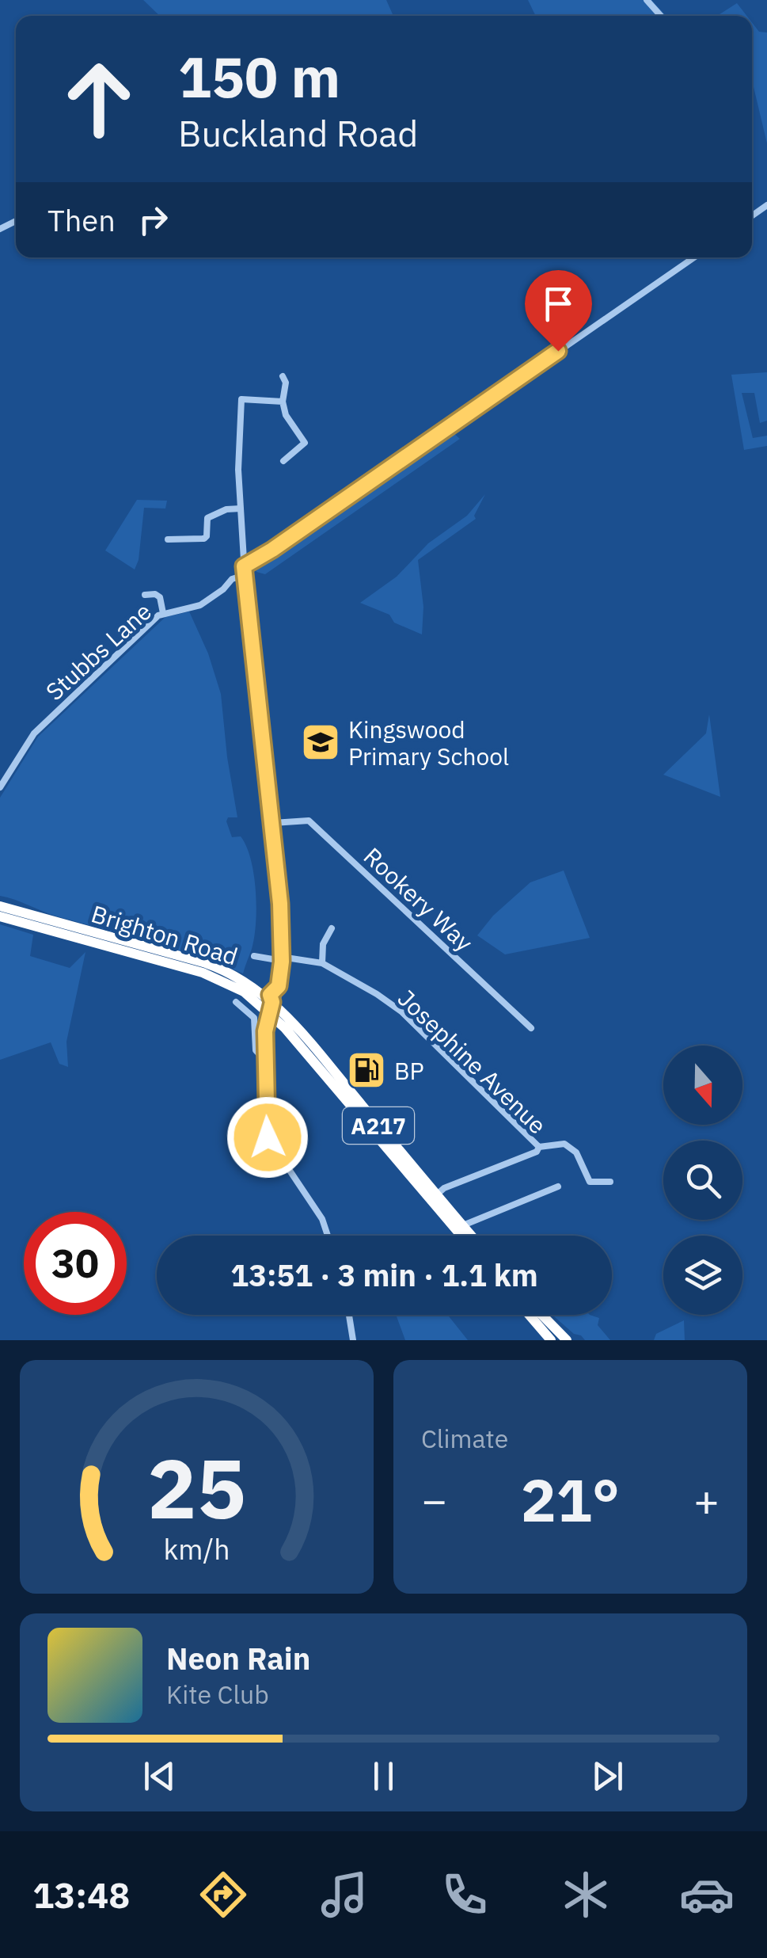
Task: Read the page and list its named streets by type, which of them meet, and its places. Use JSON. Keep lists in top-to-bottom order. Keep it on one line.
{"streets":{"highway":["Brighton Road","A217"],"street":["Stubbs Lane","Rookery Way","Josephine Avenue"]},"crossings":[["Brighton Road","Josephine Avenue"]],"places":{"school or university":["Kingswood Primary School"],"fuel station":["BP"]},"north":"bottom","page":{"turn":["150 m","Buckland Road"],"then":"Then","limit":"30","trip":"13:51 · 3 min · 1.1 km","tile":"Climate","heat":["−","21°","+"],"song":["Neon Rain","Kite Club"],"tabs":"13:48","gauge":["25","km/h"]}}
